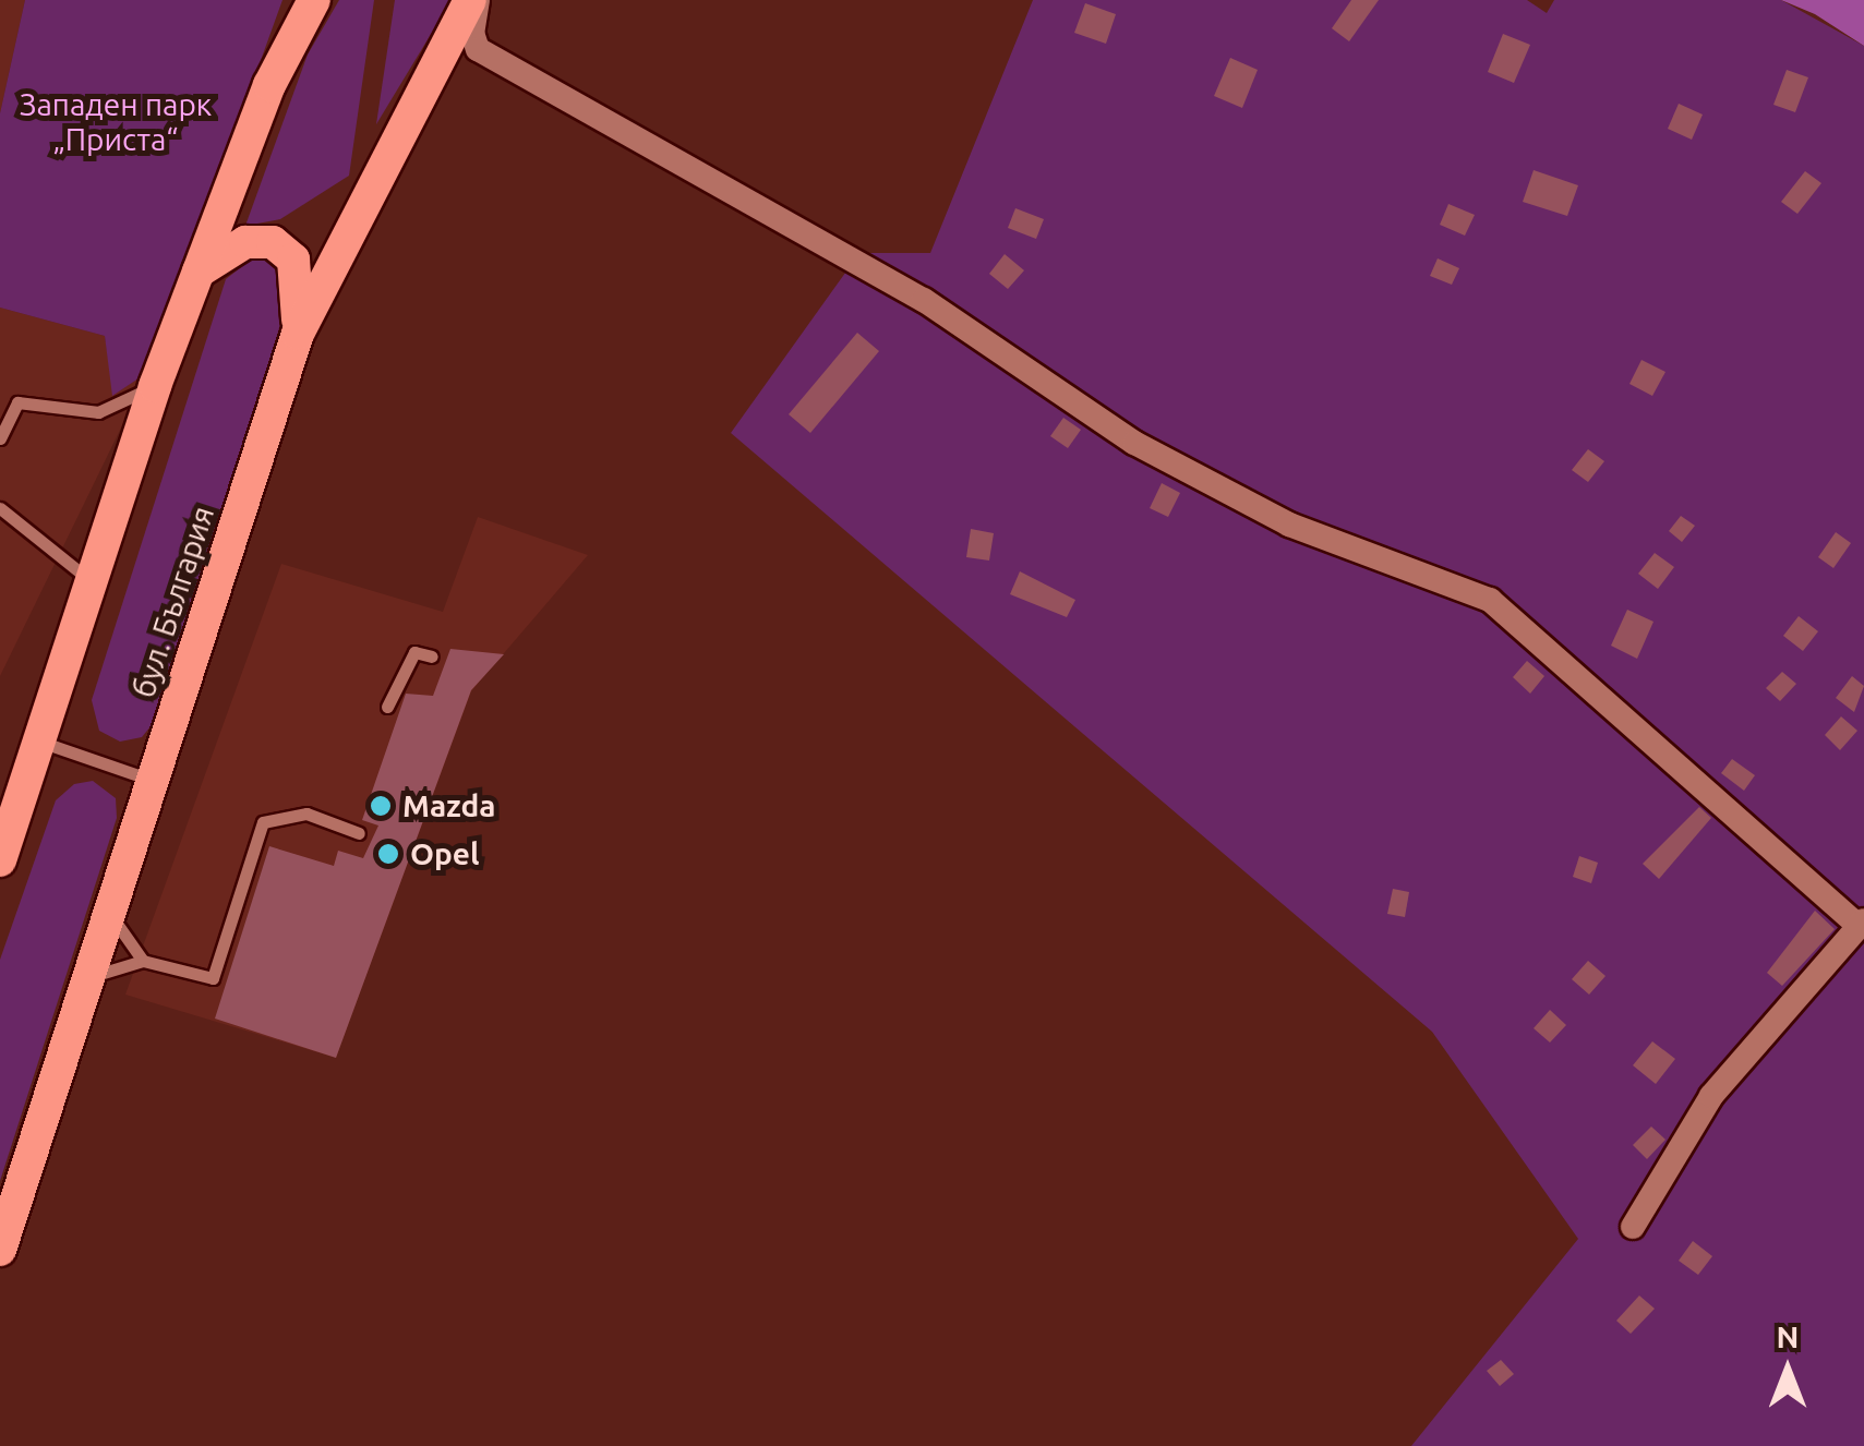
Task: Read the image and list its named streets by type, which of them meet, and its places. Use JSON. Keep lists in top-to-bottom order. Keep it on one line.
{"streets":{"highway":["бул. България"]},"parks":["Западен парк „Приста“"],"places":["Mazda","Opel"],"north":"top"}
